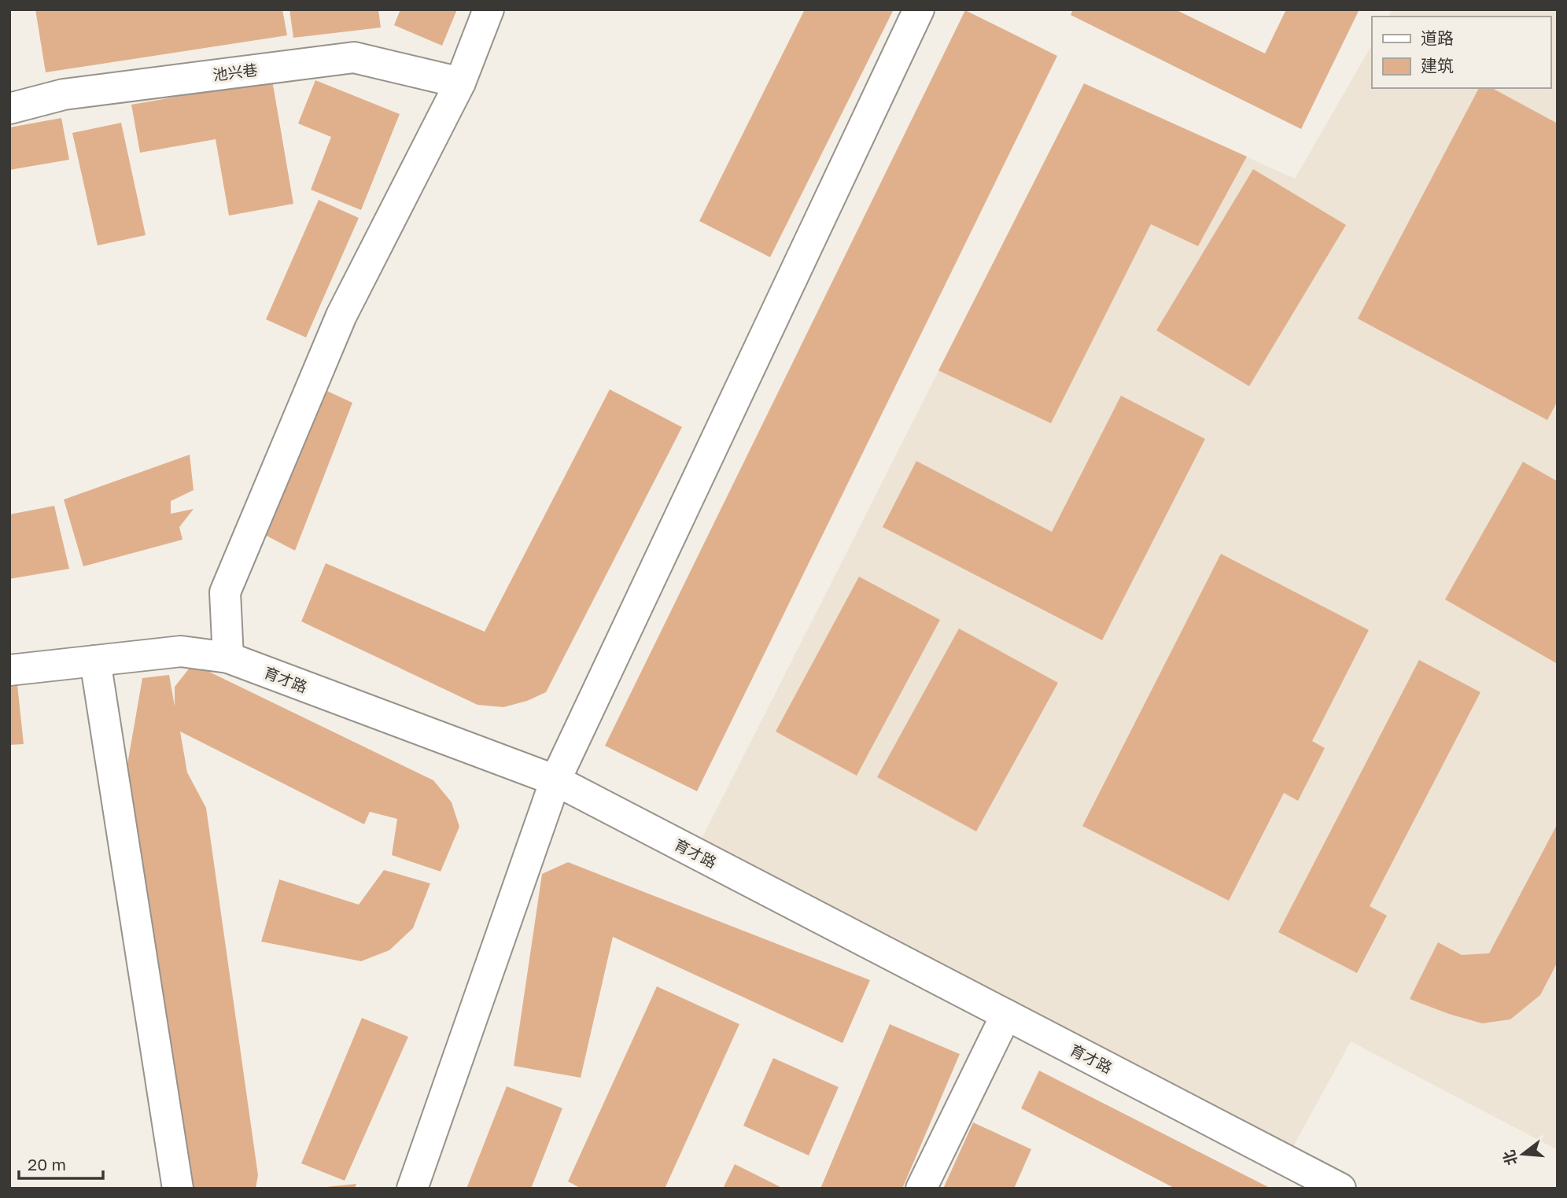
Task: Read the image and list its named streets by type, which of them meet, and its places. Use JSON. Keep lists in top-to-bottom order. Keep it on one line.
{"streets":{"street":["池兴巷","育才路"]},"legend":["道路","建筑"],"scale_bar":"20 m","north":"left"}
